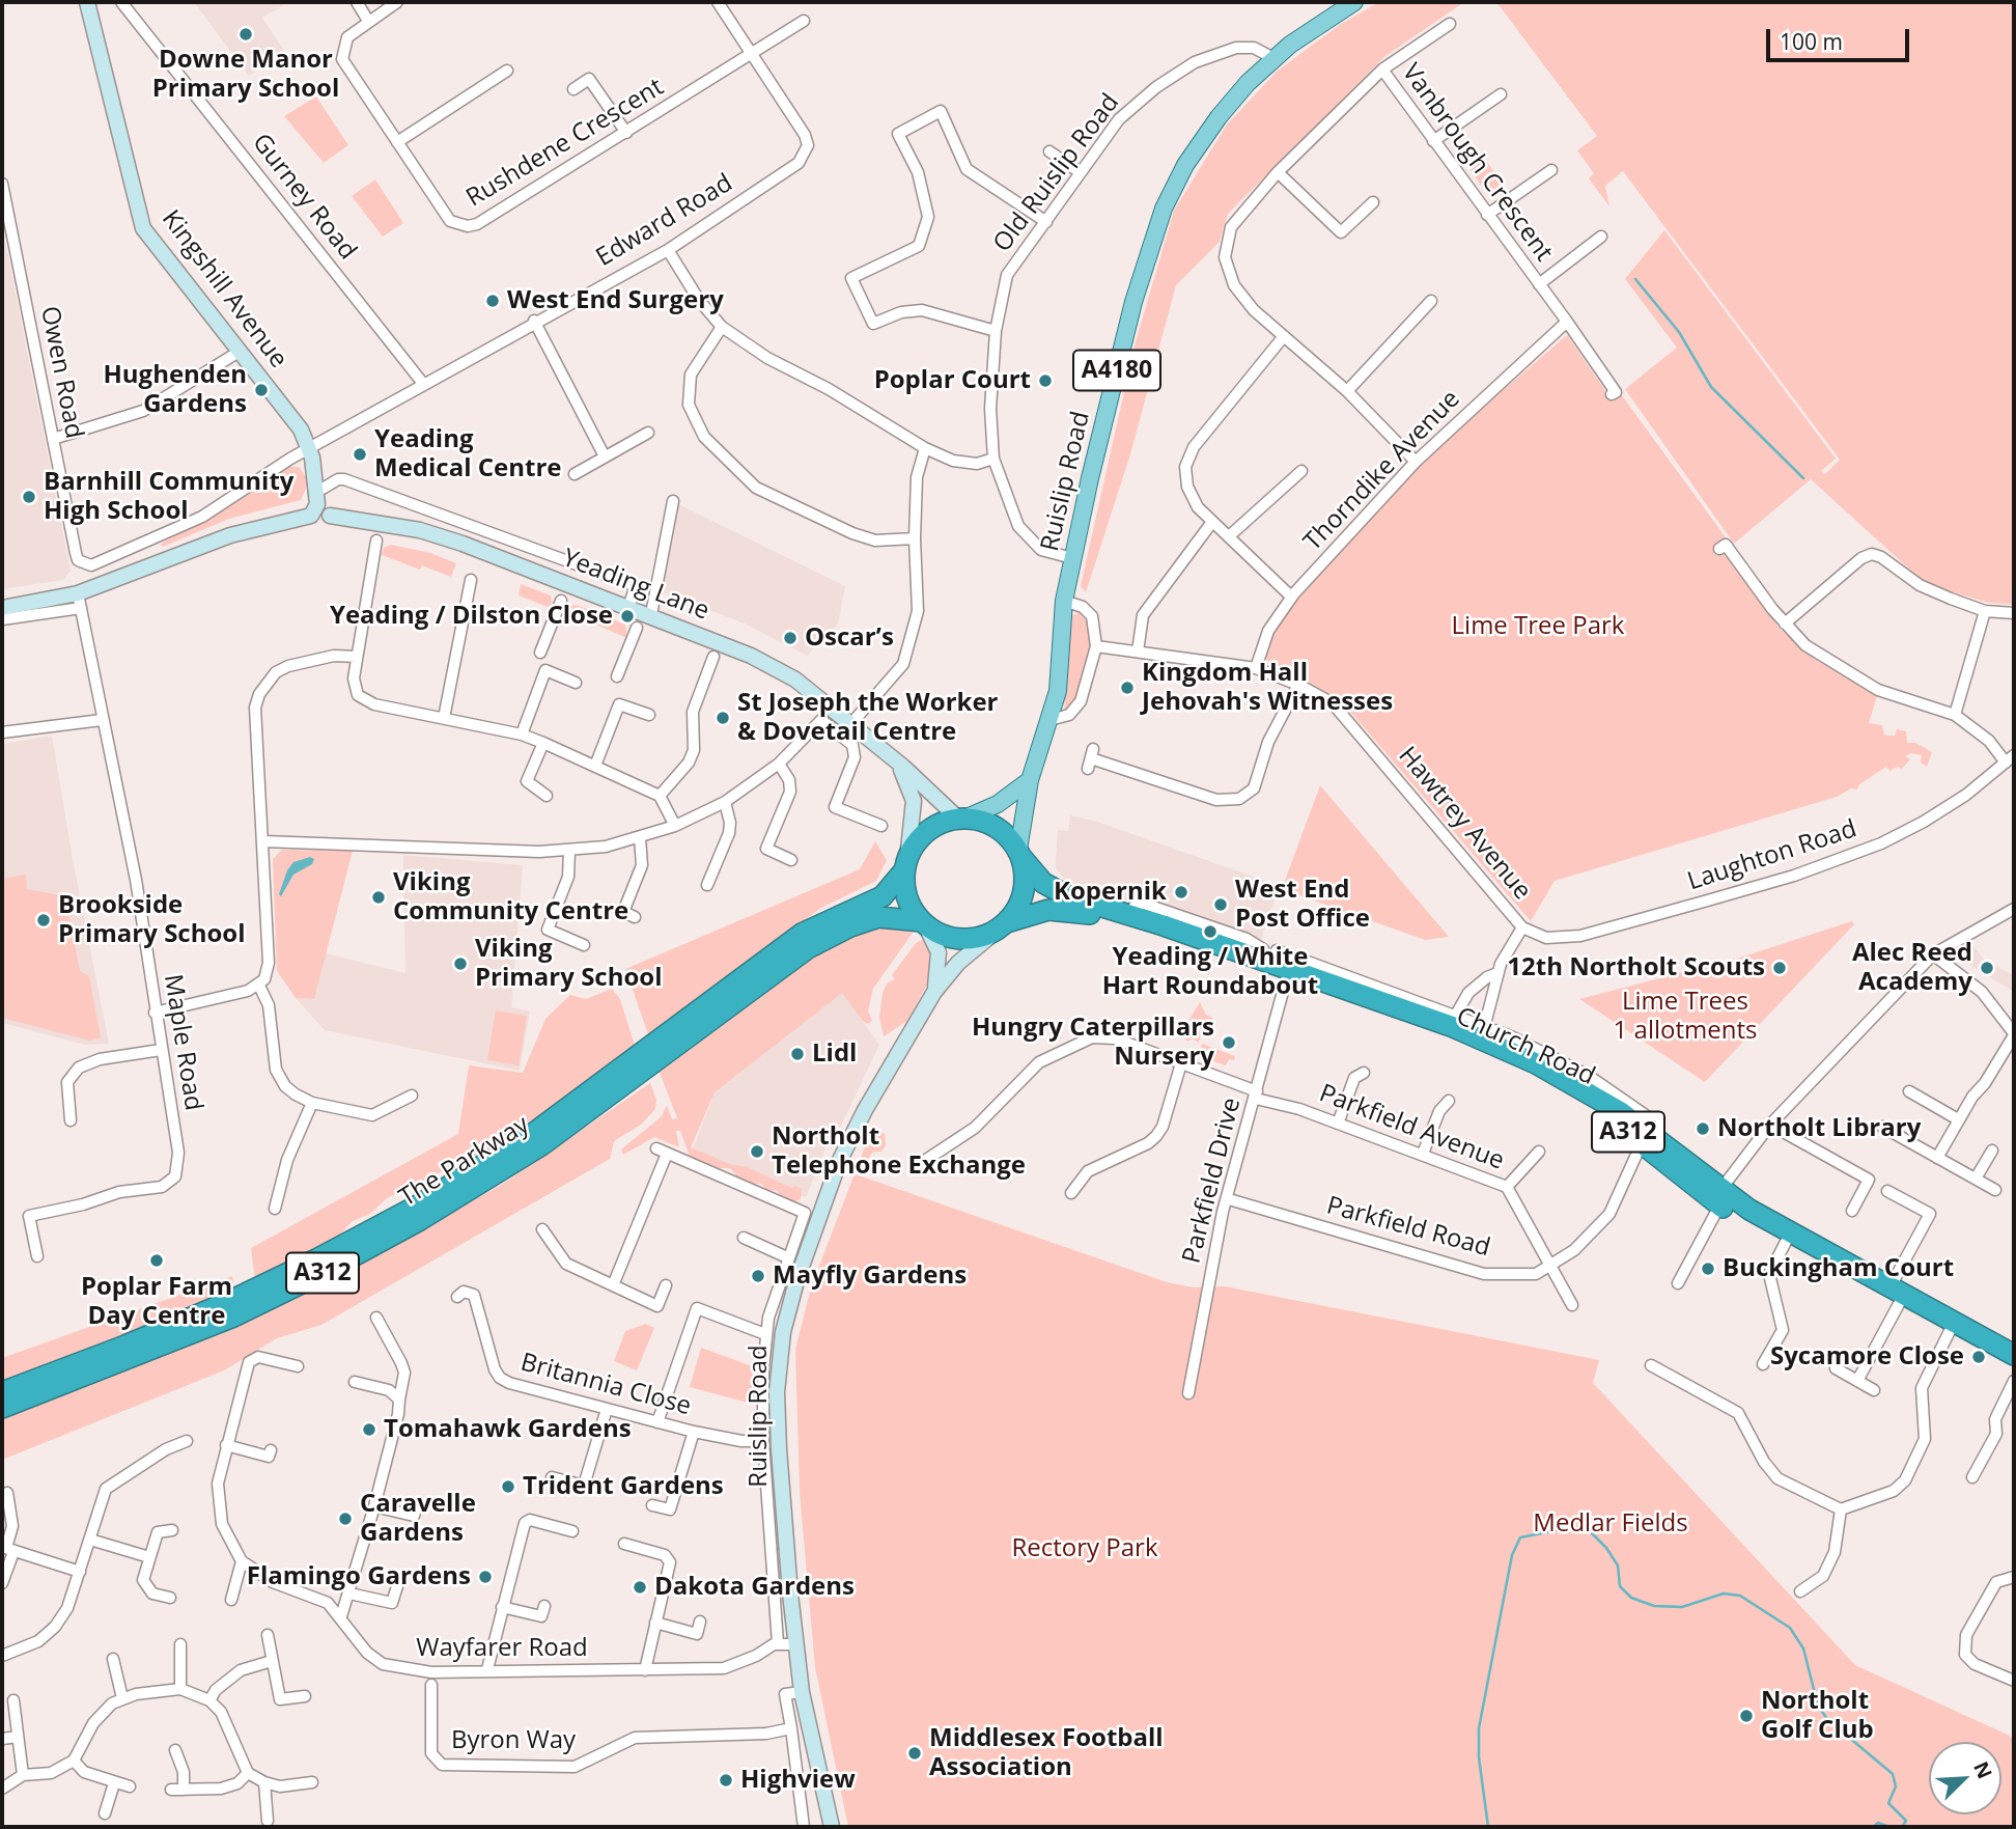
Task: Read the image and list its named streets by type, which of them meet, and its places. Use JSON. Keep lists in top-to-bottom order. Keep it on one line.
{"streets":{"highway":["Church Road","A312","The Parkway"],"main road":["A4180","Ruislip Road"],"street":["Rushdene Crescent","Vanbrough Crescent","Old Ruislip Road","Gurney Road","Edward Road","Kingshill Avenue","Owen Road","Thorndike Avenue","Yeading Lane","Hawtrey Avenue","Laughton Road","Maple Road","Parkfield Avenue","Parkfield Drive","Parkfield Road","Britannia Close","Wayfarer Road","Byron Way"]},"crossings":[["Rushdene Crescent","Edward Road"],["Vanbrough Crescent","Thorndike Avenue"],["Old Ruislip Road","A4180"],["Old Ruislip Road","Ruislip Road"],["Gurney Road","Edward Road"],["Edward Road","Kingshill Avenue"],["Edward Road","Owen Road"],["Kingshill Avenue","Owen Road"],["Kingshill Avenue","Yeading Lane"],["A4180","Ruislip Road"],["A4180","Yeading Lane"],["A4180","Church Road"],["A4180","A312"],["A4180","The Parkway"],["Thorndike Avenue","Hawtrey Avenue"],["Ruislip Road","Yeading Lane"],["Ruislip Road","Church Road"],["Ruislip Road","A312"],["Ruislip Road","The Parkway"],["Yeading Lane","Maple Road"],["Yeading Lane","Church Road"],["Yeading Lane","A312"],["Yeading Lane","The Parkway"],["Hawtrey Avenue","Laughton Road"],["Church Road","A312"],["Church Road","The Parkway"],["Church Road","Parkfield Drive"],["Church Road","Parkfield Road"],["Parkfield Avenue","Parkfield Drive"],["Parkfield Avenue","Parkfield Road"],["A312","The Parkway"],["Parkfield Drive","Parkfield Road"]],"parks":["Lime Tree Park","Lime Trees 1 allotments","Medlar Fields","Rectory Park"],"places":["Downe Manor Primary School","West End Surgery","Poplar Court","Hughenden Gardens","Yeading Medical Centre","Barnhill Community High School","Yeading / Dilston Close","Oscar’s","Kingdom Hall Jehovah's Witnesses","St Joseph the Worker & Dovetail Centre","Kopernik","Viking Community Centre","West End Post Office","Brookside Primary School","Yeading / White Hart Roundabout","Viking Primary School","12th Northolt Scouts","Alec Reed Academy","Hungry Caterpillars Nursery","Lidl","Northolt Library","Northolt Telephone Exchange","Poplar Farm Day Centre","Buckingham Court","Mayfly Gardens","Sycamore Close","Tomahawk Gardens","Trident Gardens","Caravelle Gardens","Flamingo Gardens","Dakota Gardens","Northolt Golf Club","Middlesex Football Association","Highview"],"scale_bar":"100 m","north":"top right"}
